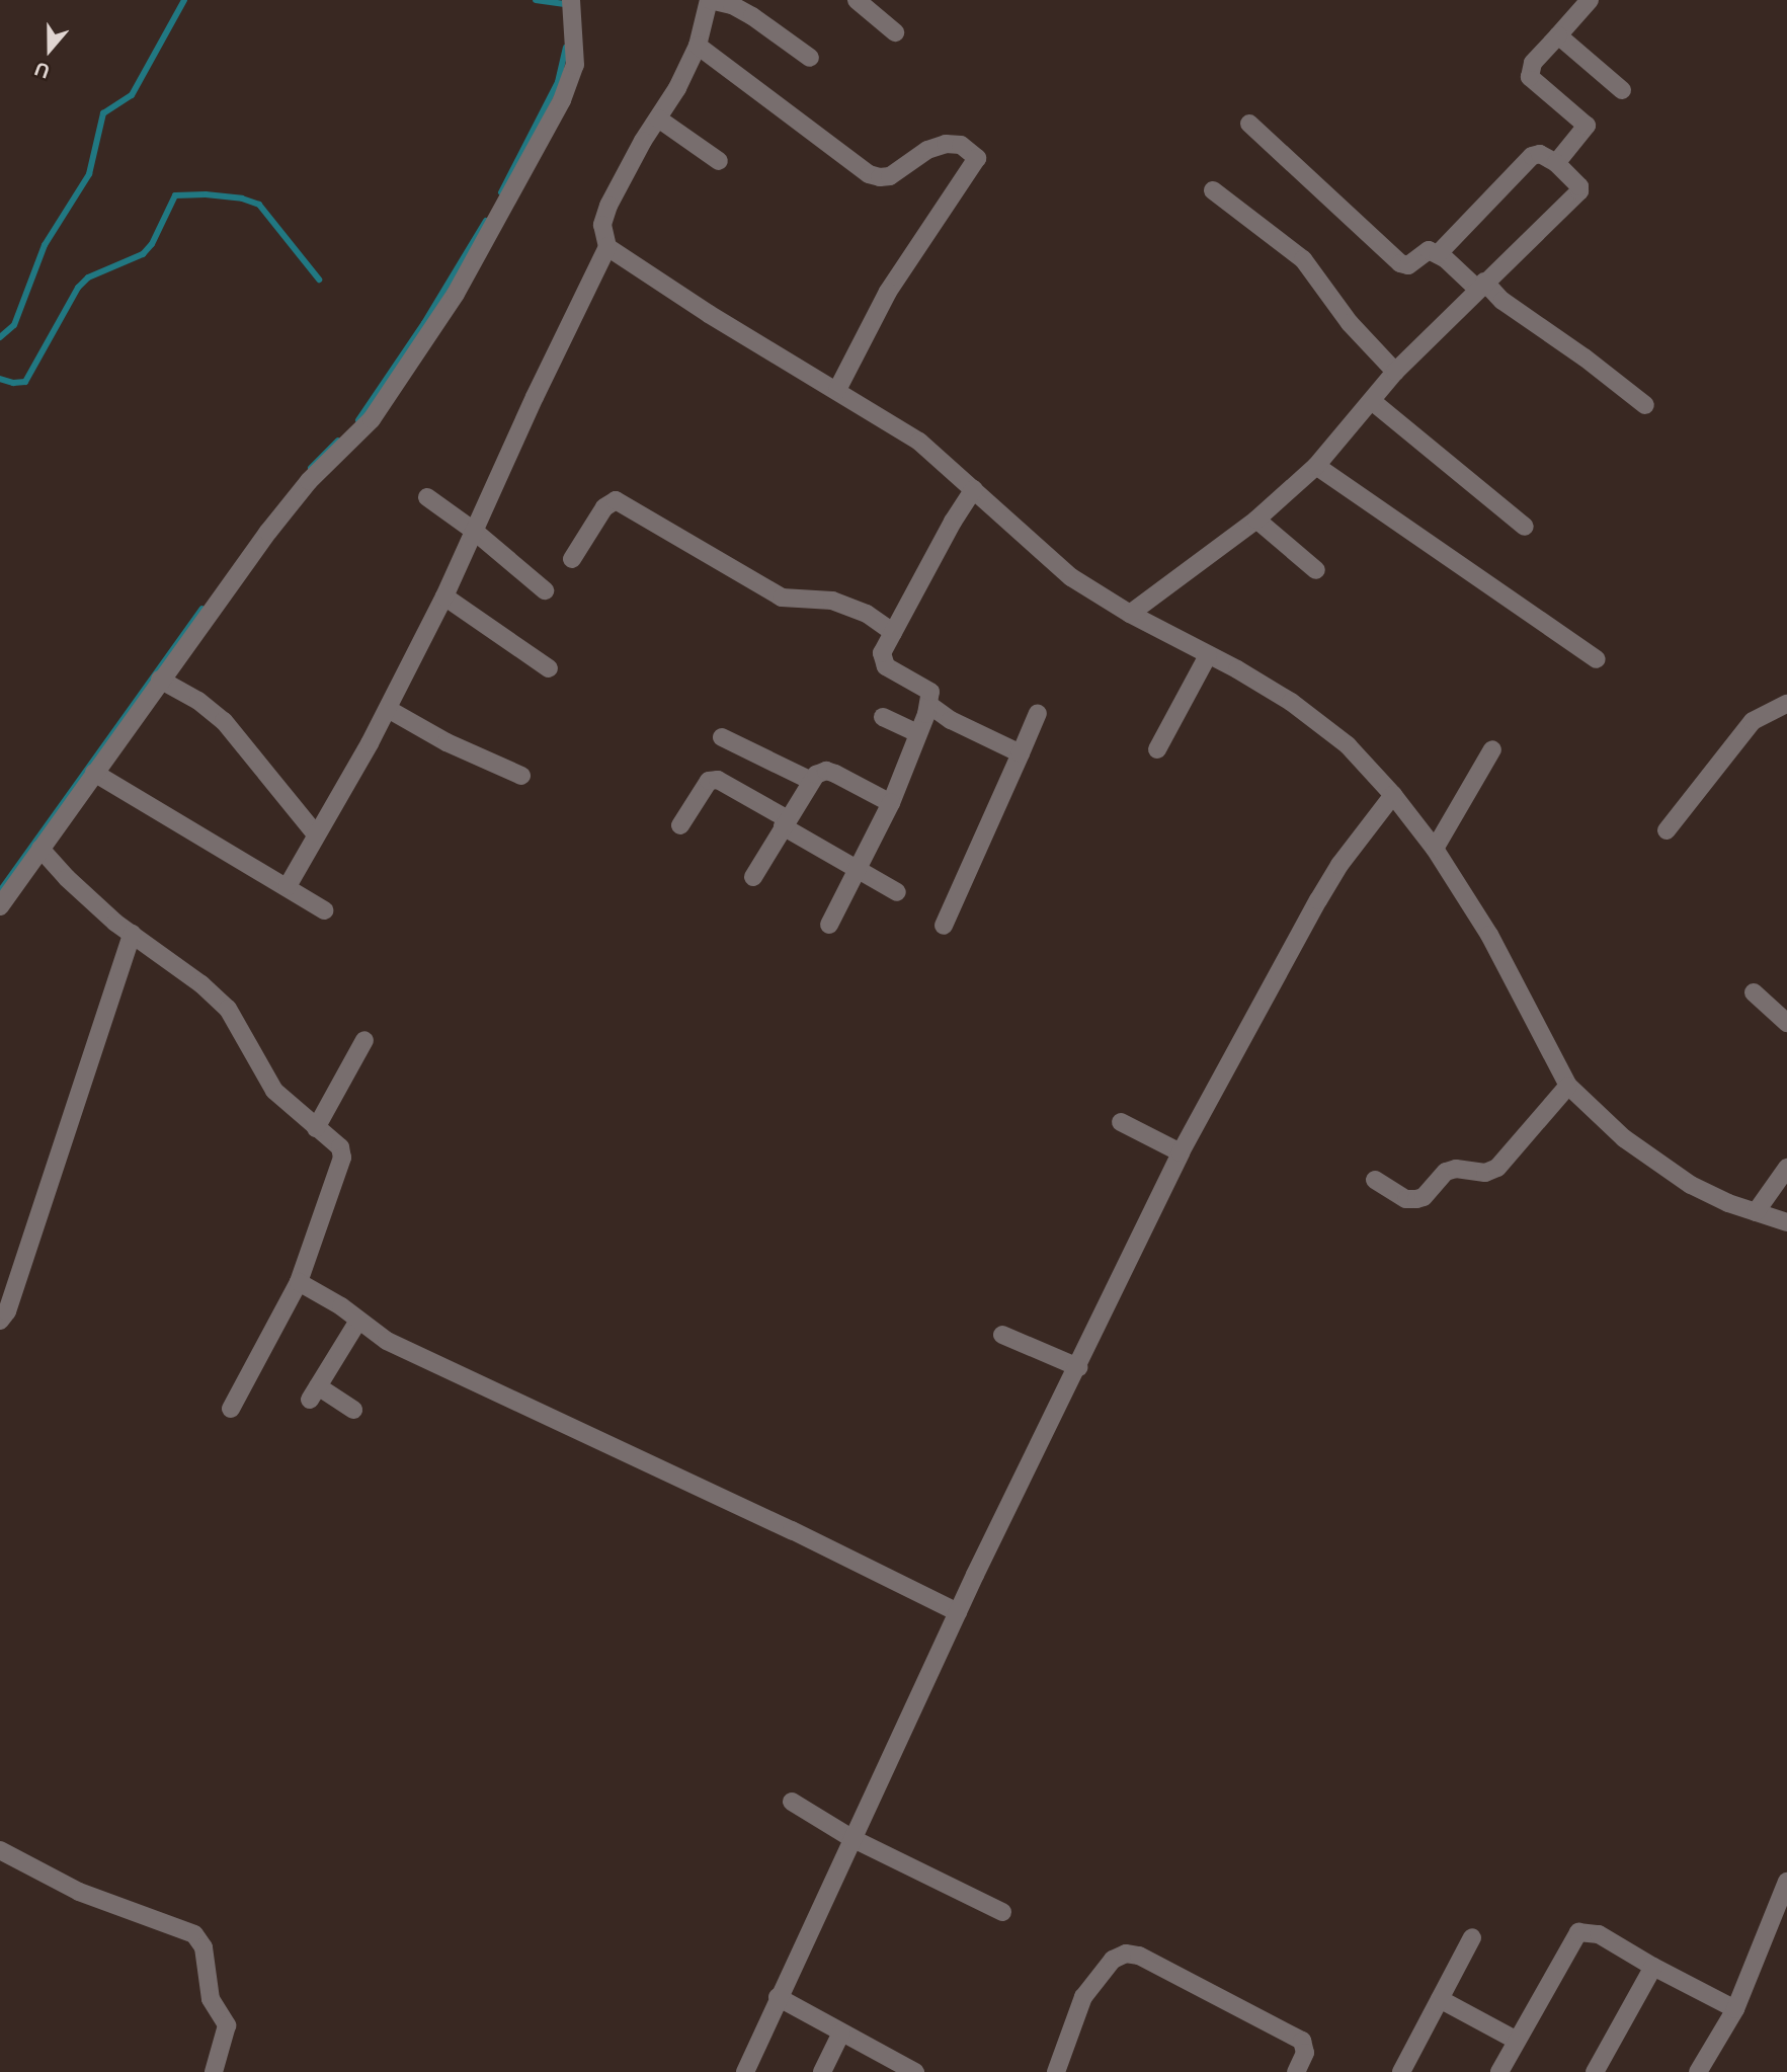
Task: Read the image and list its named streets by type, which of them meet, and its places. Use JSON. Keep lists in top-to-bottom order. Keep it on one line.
{"north":"bottom"}
